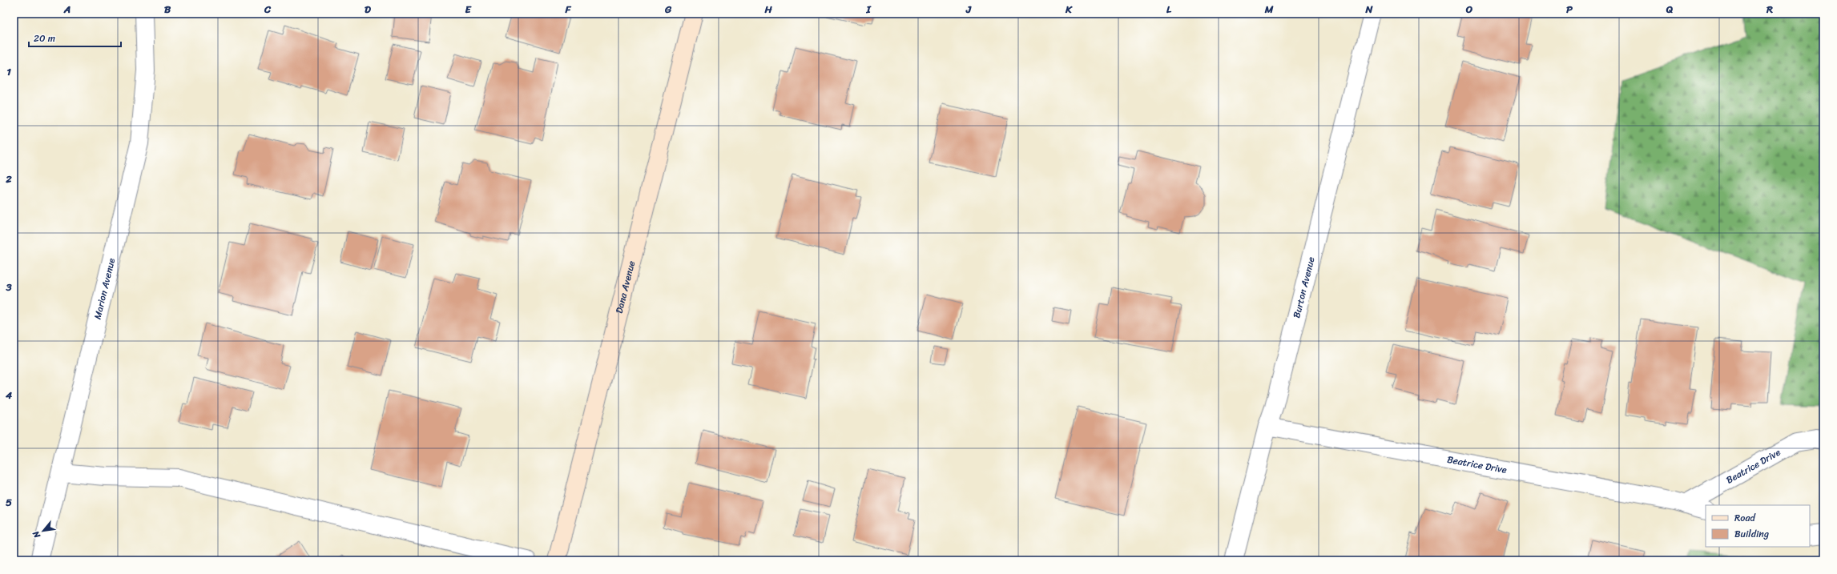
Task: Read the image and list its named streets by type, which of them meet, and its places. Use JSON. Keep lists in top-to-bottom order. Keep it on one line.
{"streets":{"street":["Dana Avenue","Burton Avenue","Marion Avenue","Beatrice Drive"]},"crossings":[["Burton Avenue","Beatrice Drive"]],"legend":["Road","Building"],"scale_bar":"20 m","north":"bottom left","grid":{"columns":["A","B","C","D","E","F","G","H","I","J","K","L","M","N","O","P","Q","R"],"rows":["1","2","3","4","5"]}}
